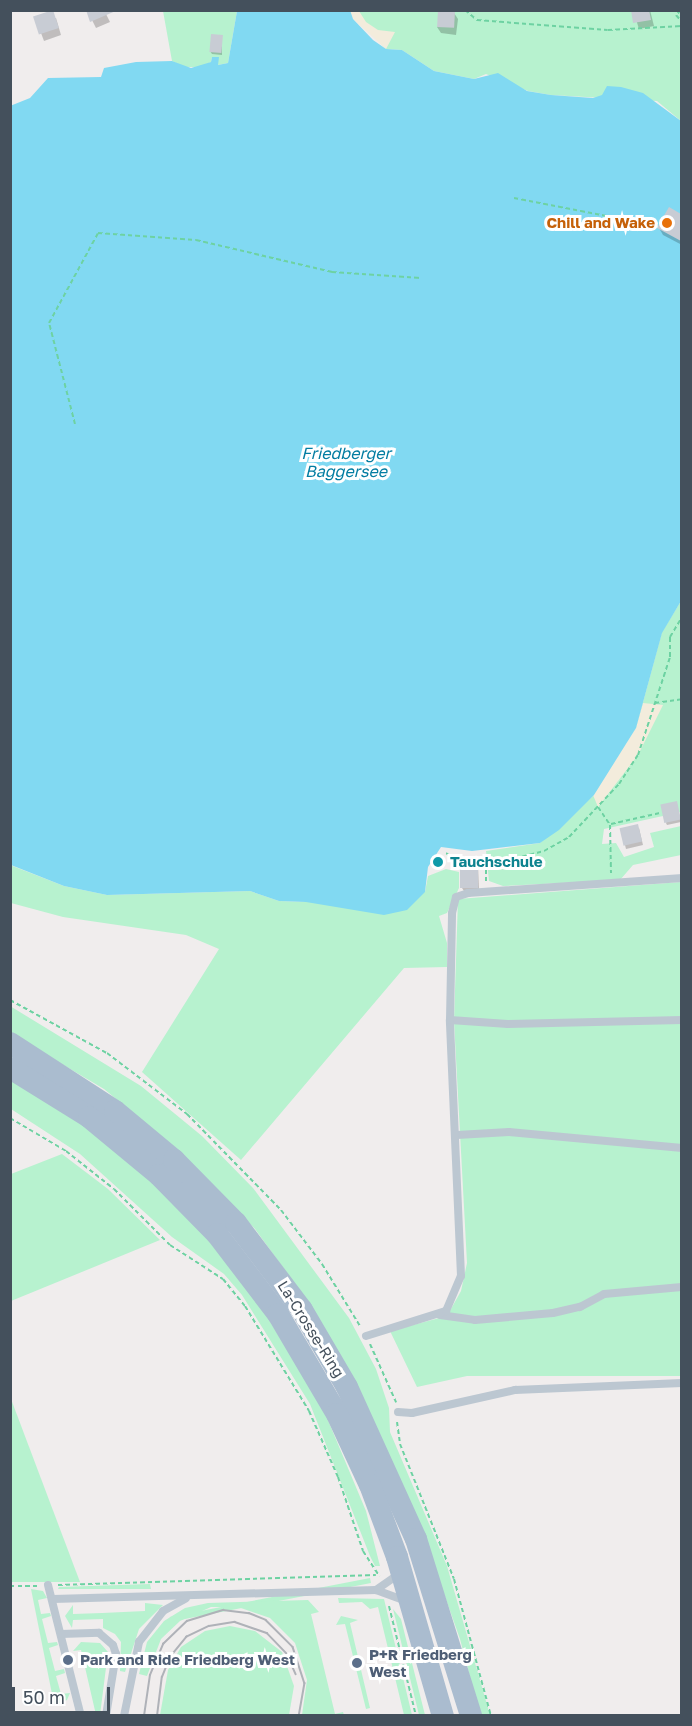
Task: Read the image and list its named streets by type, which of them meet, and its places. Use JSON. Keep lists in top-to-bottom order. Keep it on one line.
{"streets":{"main road":["La-Crosse-Ring"]},"water":["Friedberger Baggersee"],"places":["Chill and Wake","Tauchschule","Park and Ride Friedberg West","P+R Friedberg West"],"scale_bar":"50 m"}
